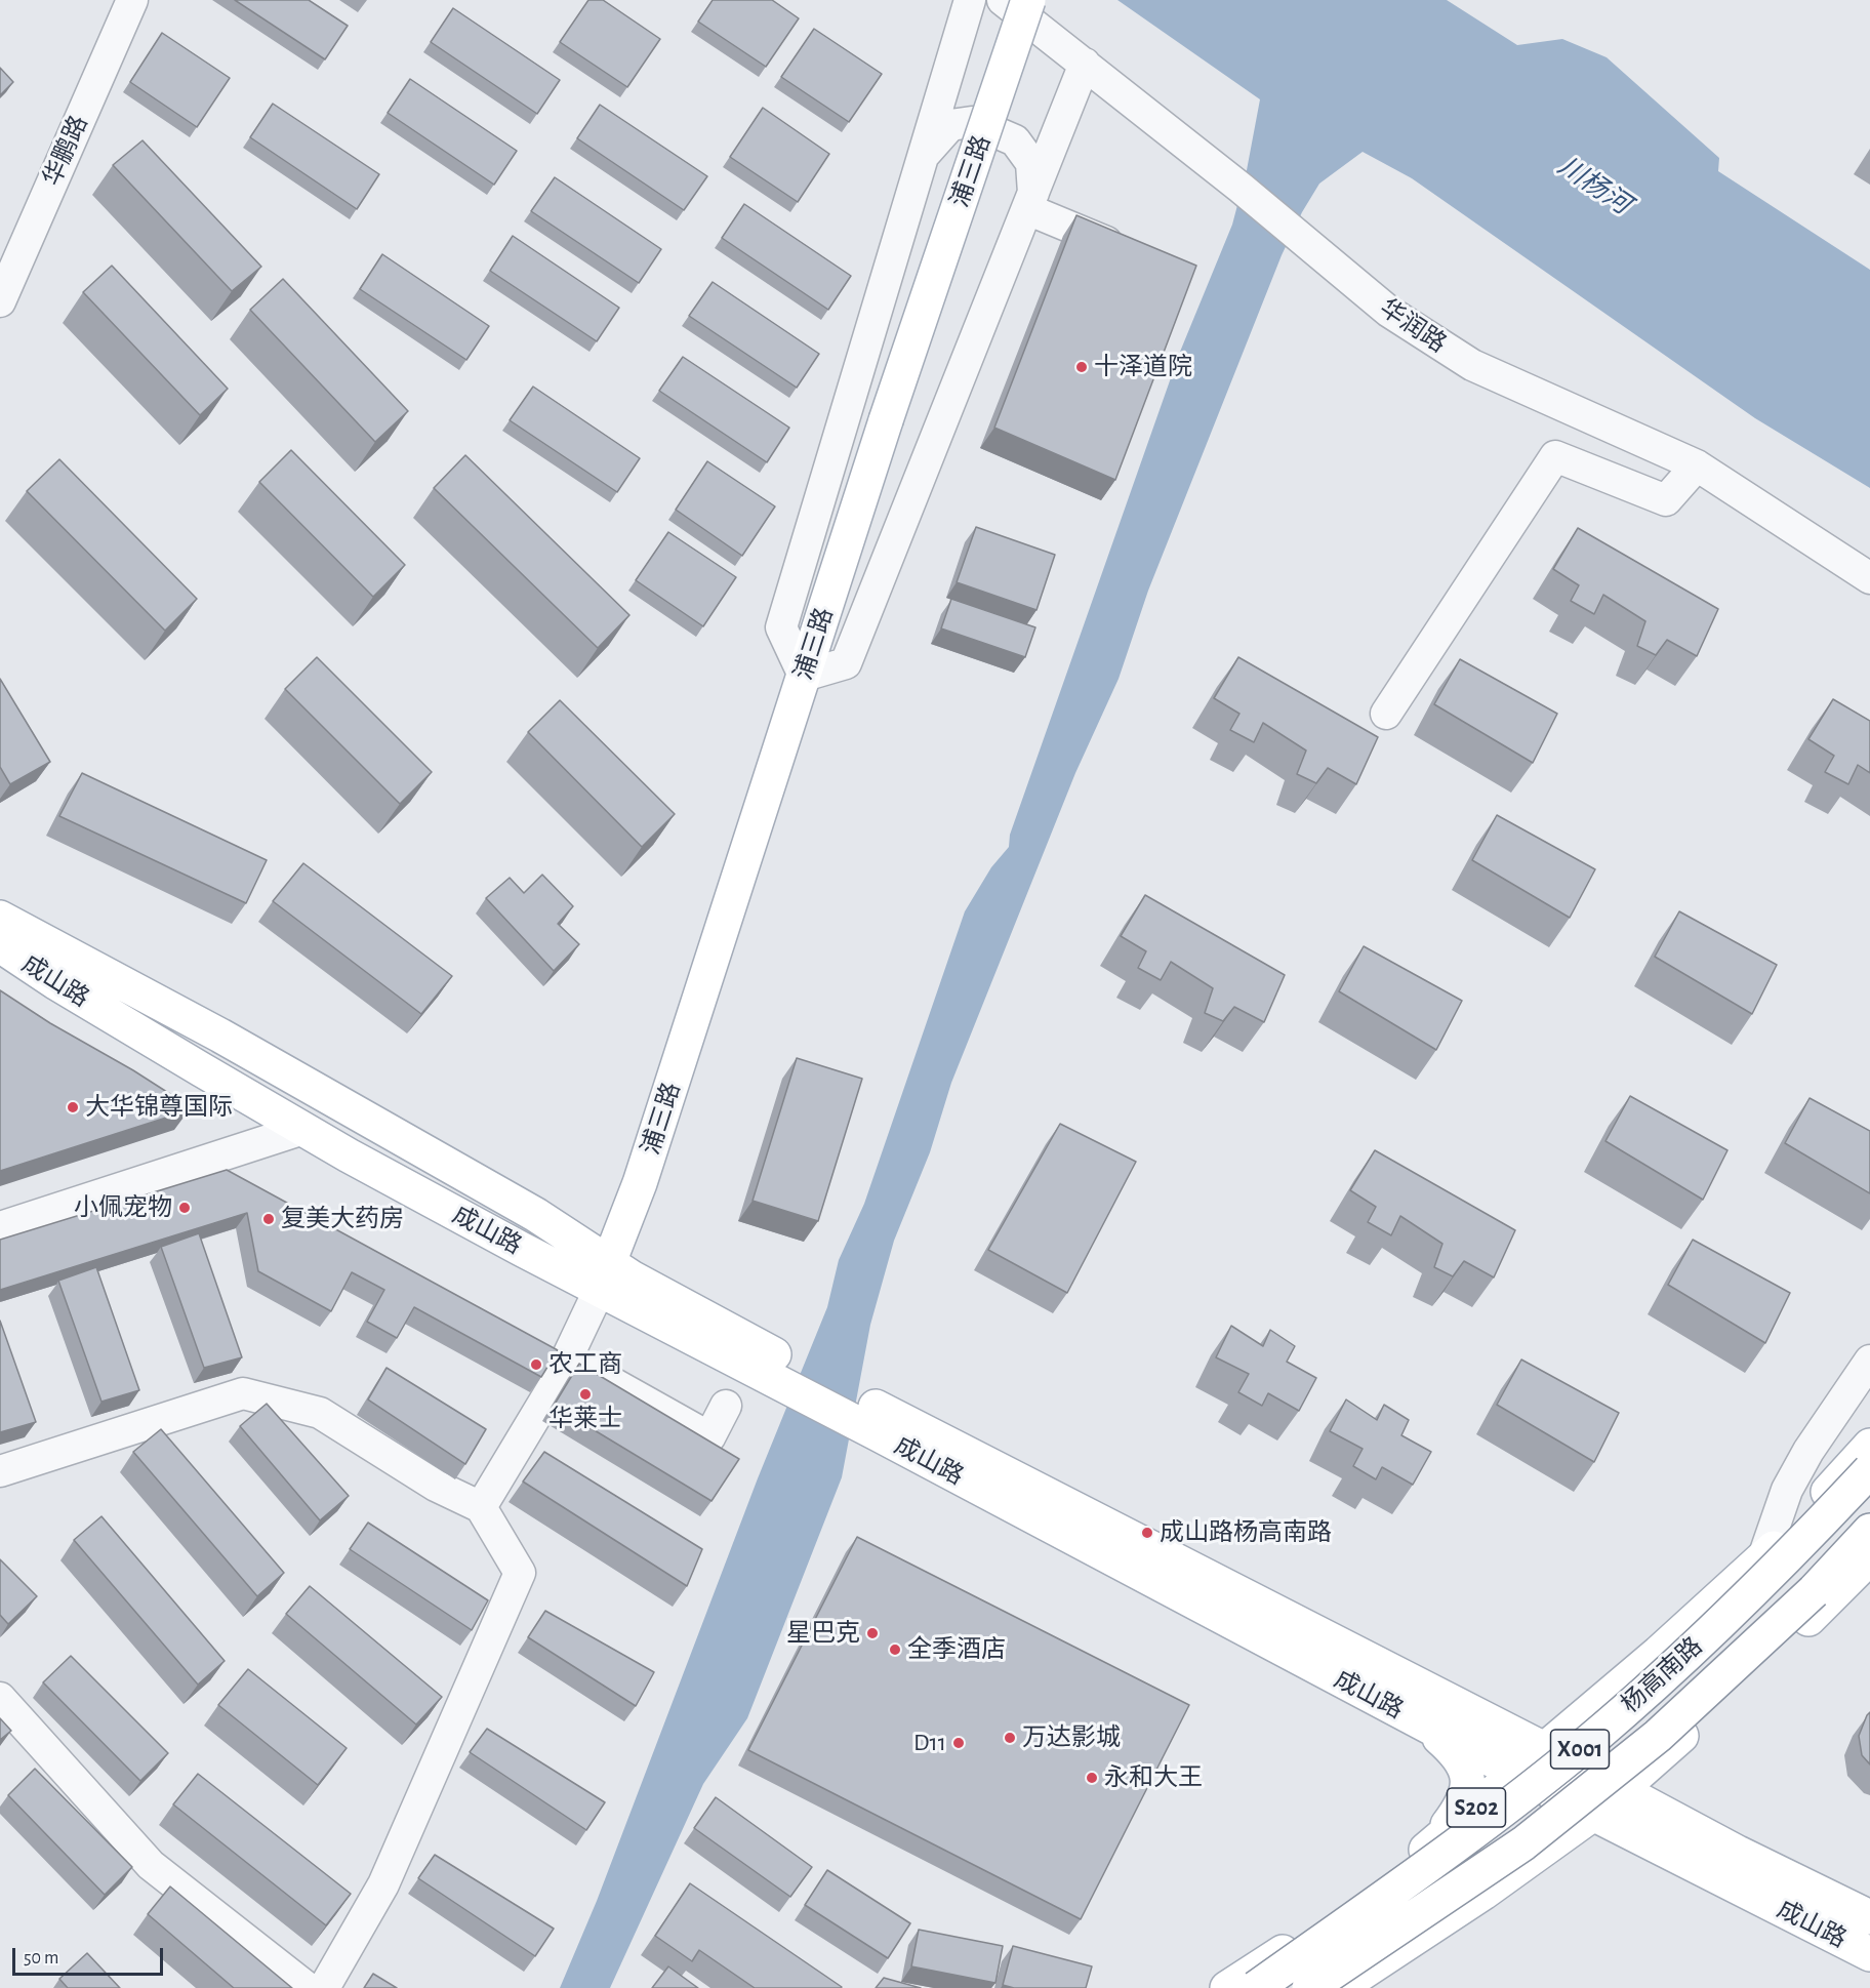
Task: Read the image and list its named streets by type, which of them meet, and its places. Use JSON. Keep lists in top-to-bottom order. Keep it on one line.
{"streets":{"main road":["浦三路","成山路","杨高南路","X001","S202"],"street":["华鹏路","华润路"]},"crossings":[["浦三路","成山路"],["成山路","杨高南路"],["成山路","X001"]],"water":["川杨河"],"places":["十泽道院","大华锦尊国际","小佩宠物","复美大药房","农工商","华莱士","成山路杨高南路","星巴克","全季酒店","万达影城","D11","永和大王"],"scale_bar":"50 m"}
